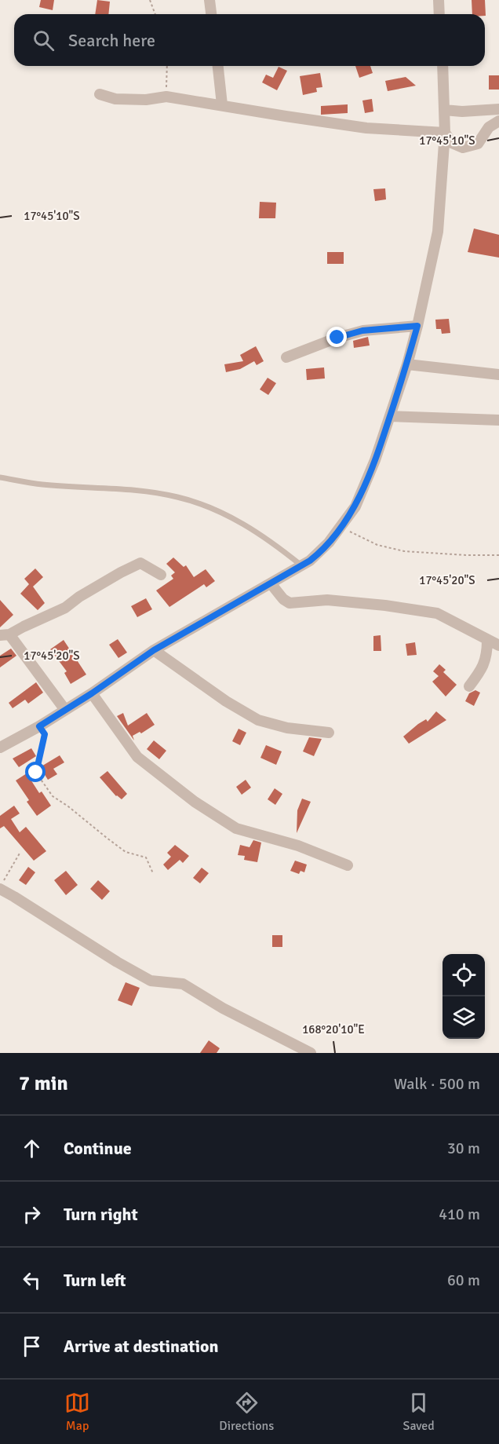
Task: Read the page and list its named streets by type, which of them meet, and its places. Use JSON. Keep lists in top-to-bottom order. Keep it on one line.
{"page":{"search":"Search here","heading":["7 min","Walk · 500 m"],"list":[["Continue","30 m"],["Turn right","410 m"],["Turn left","60 m"],"Arrive at destination"],"nav":["Map","Directions","Saved"]},"coordinates":["17°45'10\"S","17°45'20\"S","168°20'10\"E"]}
